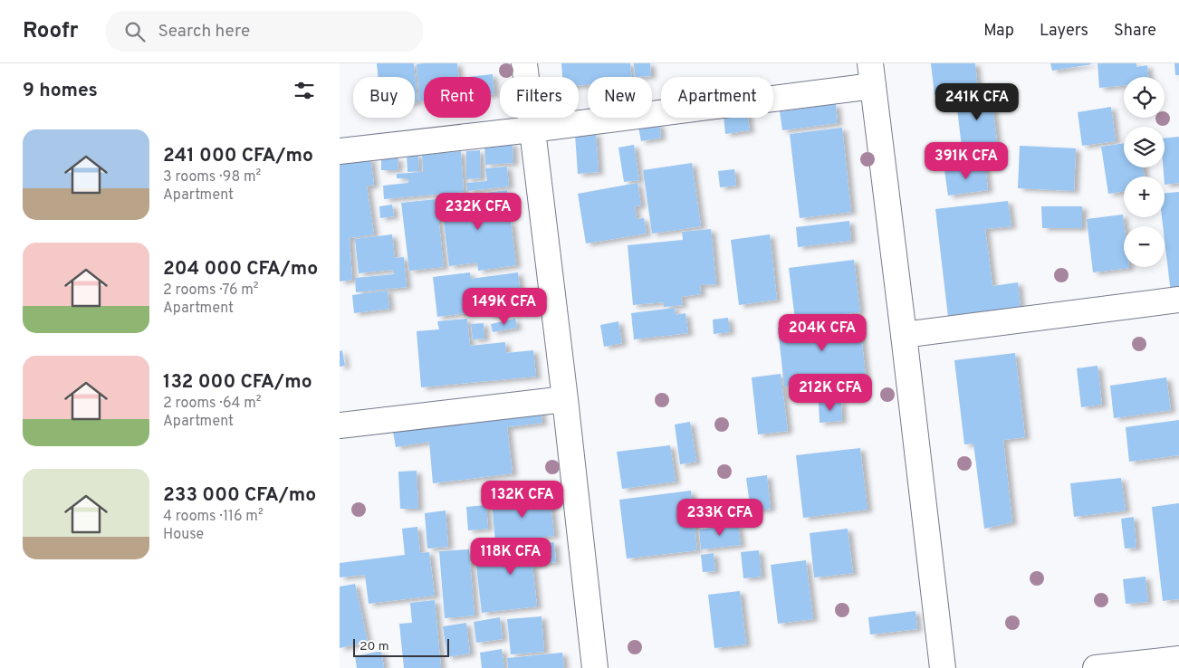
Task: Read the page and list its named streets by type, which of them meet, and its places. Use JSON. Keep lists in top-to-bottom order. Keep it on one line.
{"scale_bar":"20 m","page":{"header":"Roofr","search":"Search here","nav":["Map","Layers","Share"],"heading":"9 homes","map_buttons":["+","−"],"chip":["Buy","Rent","Filters","New","Apartment"],"price":["241K CFA","391K CFA","232K CFA","149K CFA","204K CFA","212K CFA","132K CFA","233K CFA","118K CFA"],"list":[{"name":"241 000 CFA/mo","note":"3 rooms · 98 m² · Apartment"},{"name":"204 000 CFA/mo","note":"2 rooms · 76 m² · Apartment"},{"name":"132 000 CFA/mo","note":"2 rooms · 64 m² · Apartment"},{"name":"233 000 CFA/mo","note":"4 rooms · 116 m² · House"}],"scale":"20 m"}}
